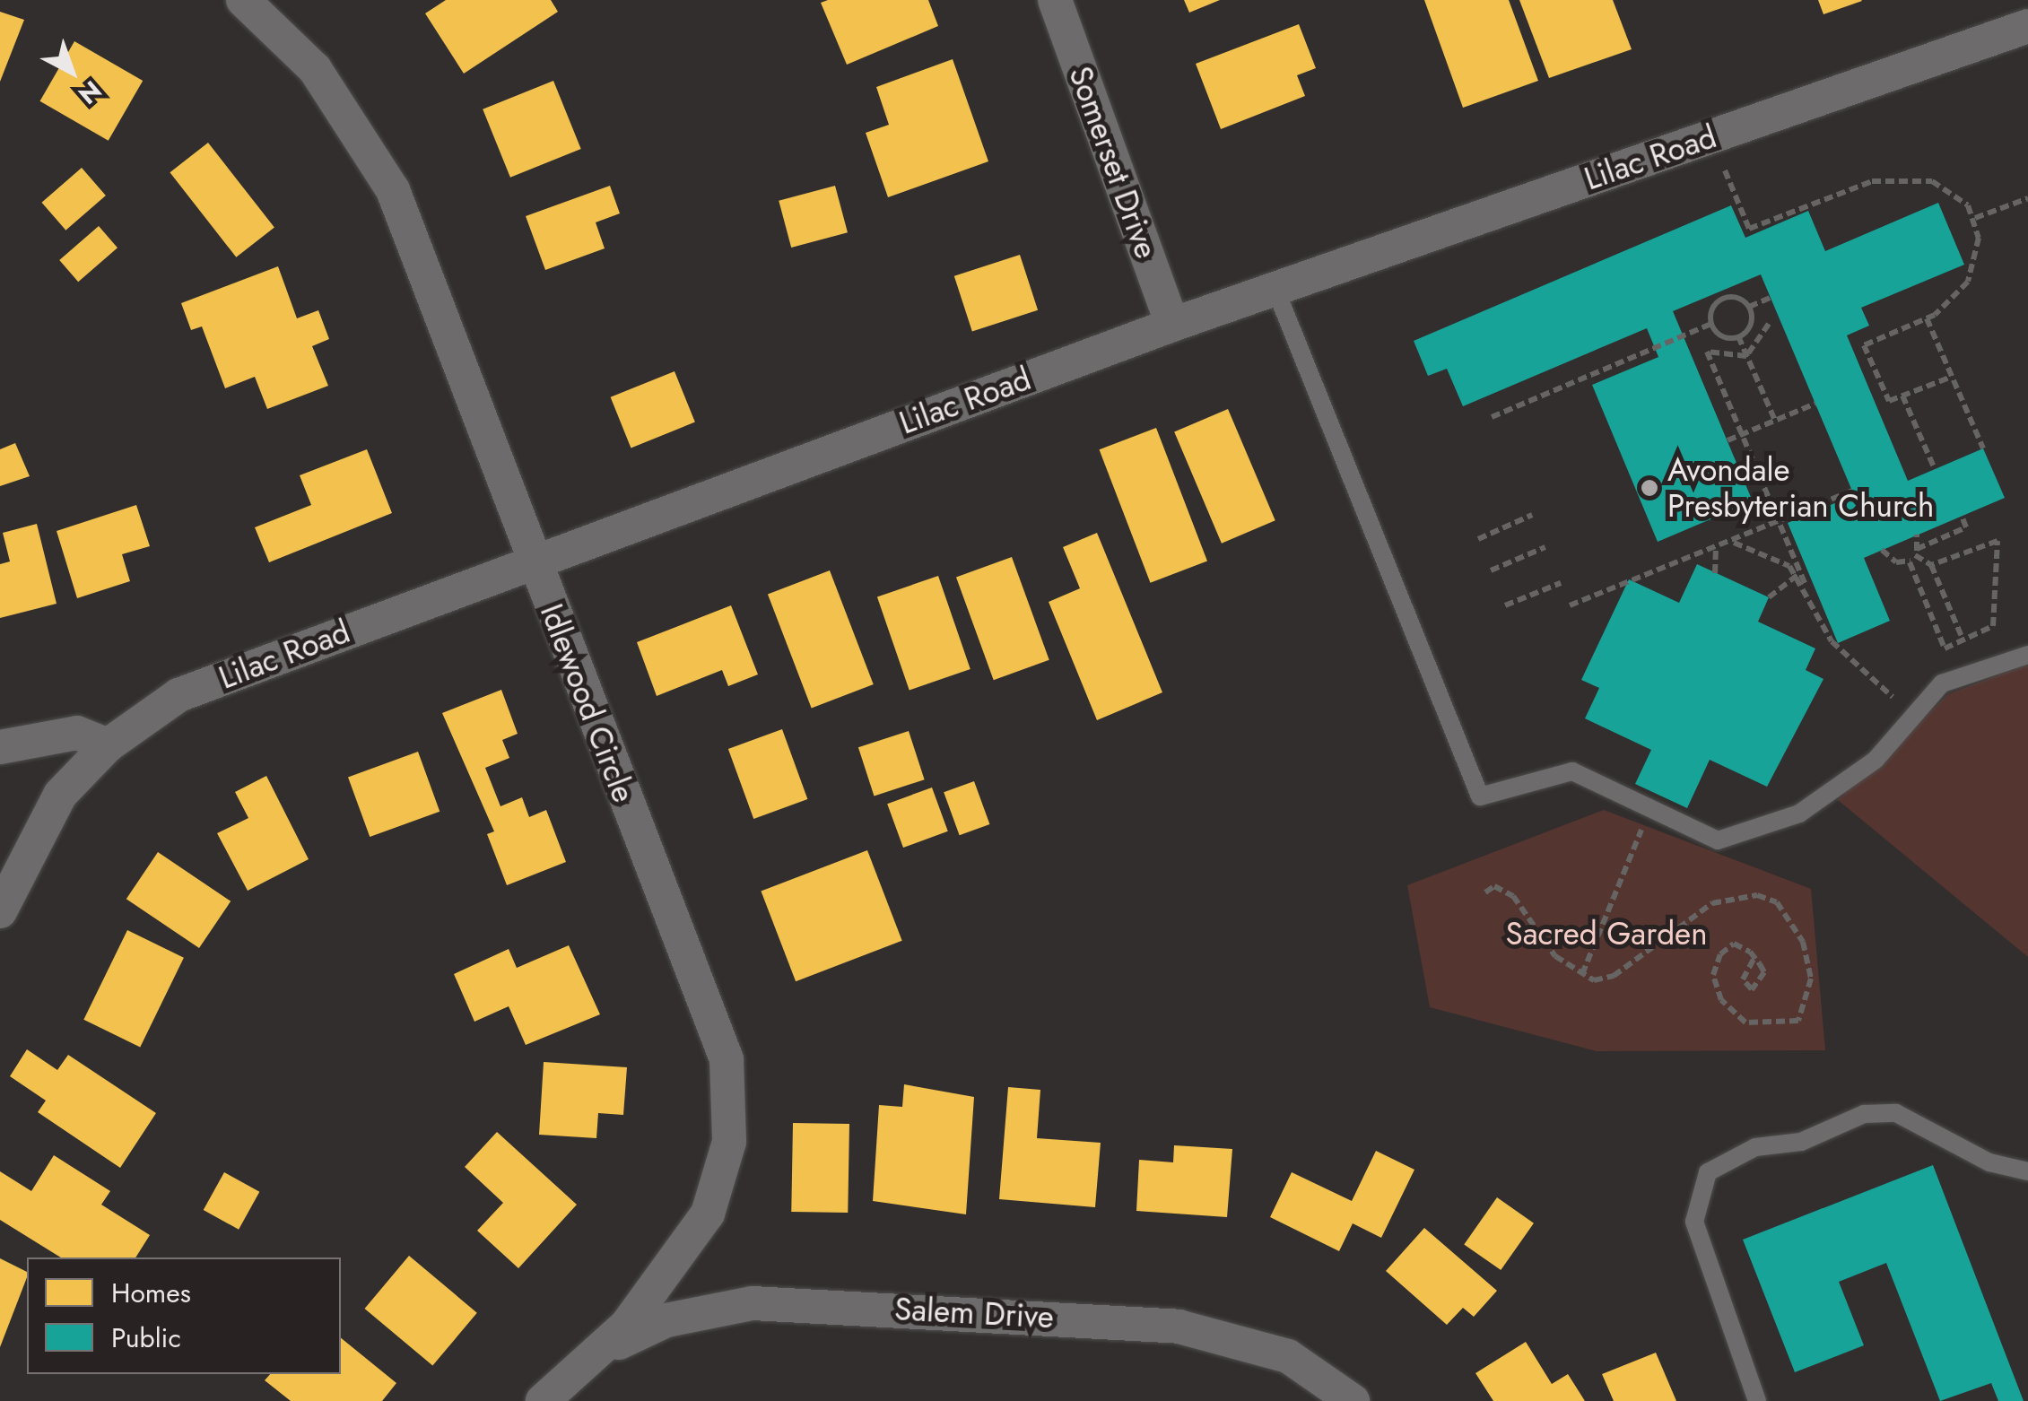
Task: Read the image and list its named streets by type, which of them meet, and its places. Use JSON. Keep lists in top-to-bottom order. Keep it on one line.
{"streets":{"street":["Lilac Road","Somerset Drive","Idlewood Circle","Salem Drive"]},"crossings":[["Lilac Road","Somerset Drive"],["Lilac Road","Idlewood Circle"],["Idlewood Circle","Salem Drive"]],"parks":["Sacred Garden"],"places":["Avondale Presbyterian Church"],"legend":["Homes","Public"],"north":"bottom right"}
